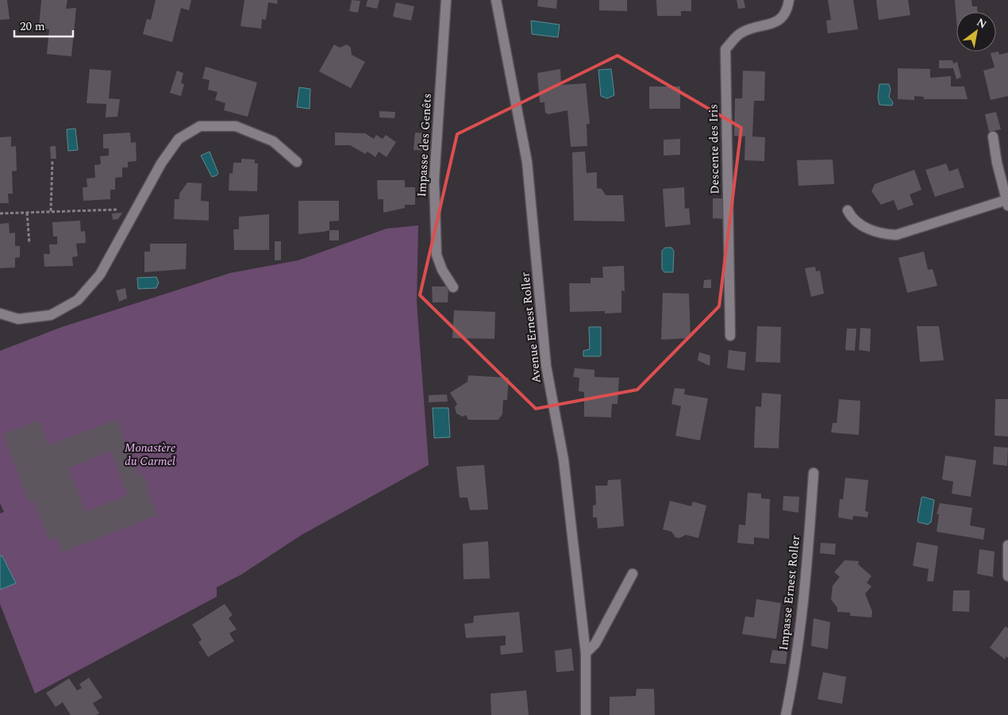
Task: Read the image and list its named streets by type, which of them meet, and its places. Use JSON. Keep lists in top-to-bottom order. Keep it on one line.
{"streets":{"street":["Impasse des Genêts","Descente des Iris","Avenue Ernest Roller","Impasse Ernest Roller"]},"parks":["Monastère du Carmel"],"scale_bar":"20 m","north":"top right"}
